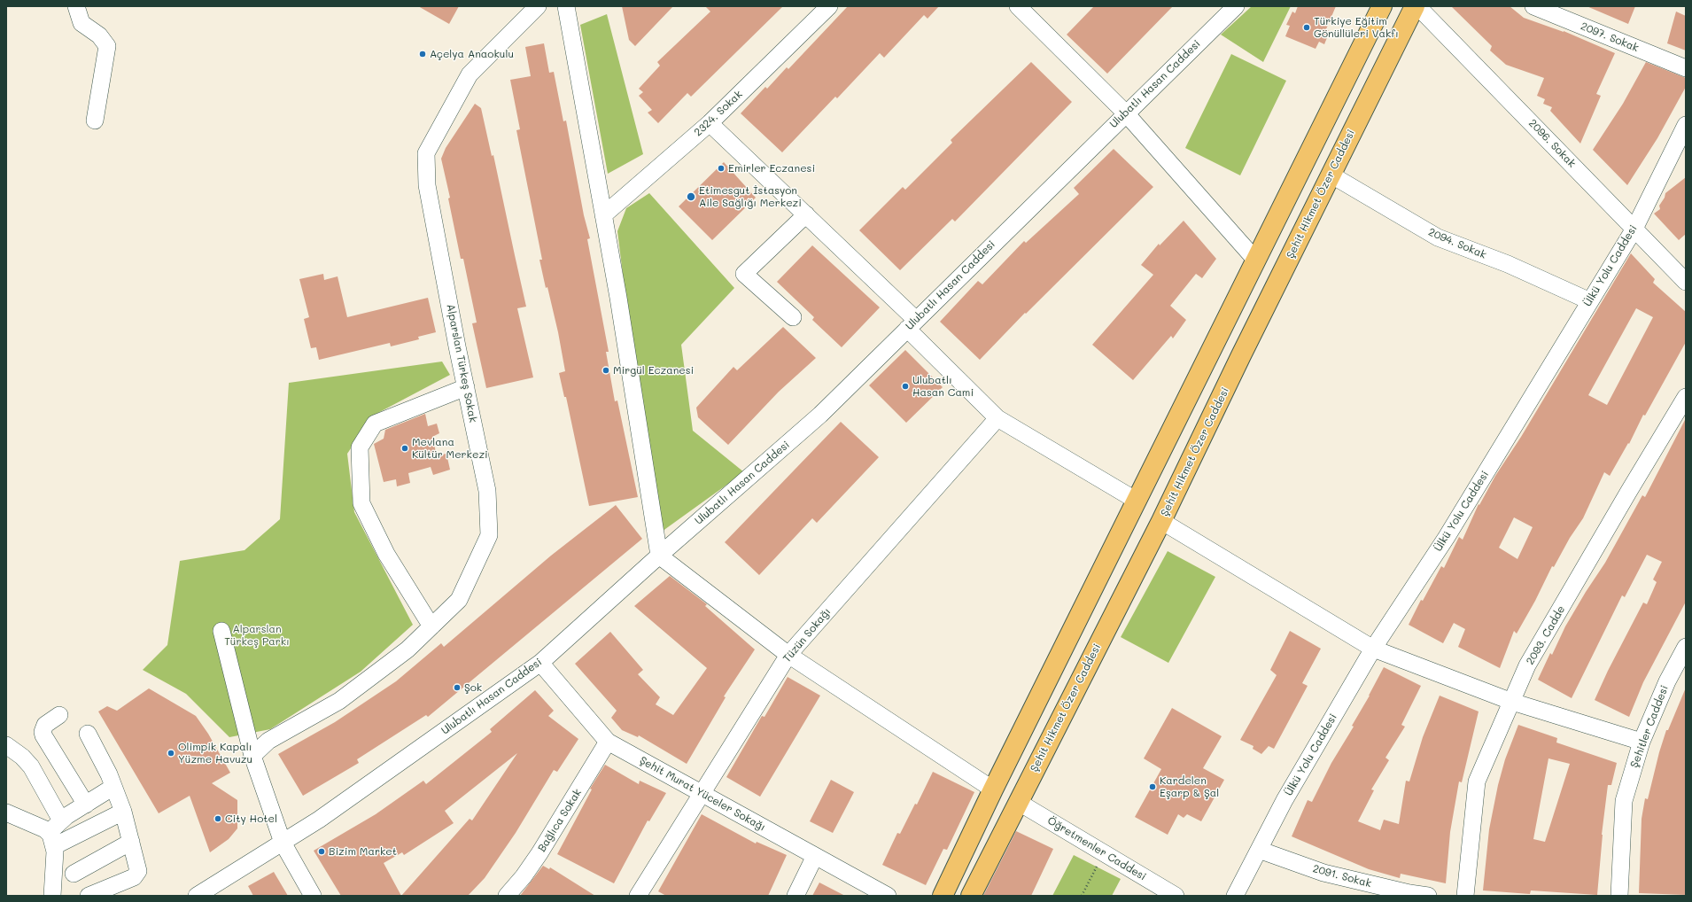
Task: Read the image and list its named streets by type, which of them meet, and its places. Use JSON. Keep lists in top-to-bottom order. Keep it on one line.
{"streets":{"main road":["Şehit Hikmet Özer Caddesi"],"street":["2097. Sokak","Ulubatlı Hasan Caddesi","2324. Sokak","2096. Sokak","2094. Sokak","Ülkü Yolu Caddesi","Alparslan Türkeş Sokak","Tüzün Sokağı","2093. Cadde","Şehitler Caddesi","Şehit Murat Yüceler Sokağı","Bağlıca Sokak","Öğretmenler Caddesi","2091. Sokak"]},"crossings":[["Ulubatlı Hasan Caddesi","Şehit Murat Yüceler Sokağı"],["2096. Sokak","Şehit Hikmet Özer Caddesi"],["2096. Sokak","Ülkü Yolu Caddesi"],["Şehit Hikmet Özer Caddesi","2094. Sokak"],["Şehit Hikmet Özer Caddesi","Öğretmenler Caddesi"],["2094. Sokak","Ülkü Yolu Caddesi"],["Ülkü Yolu Caddesi","2091. Sokak"],["Tüzün Sokağı","Şehit Murat Yüceler Sokağı"],["Şehit Murat Yüceler Sokağı","Bağlıca Sokak"]],"parks":["Alparslan Türkeş Parkı"],"places":["Türkiye Eğitim Gönüllüleri Vakfı","Açelya Anaokulu","Emirler Eczanesi","Etimesgut İstasyon Aile Sağlığı Merkezi","Mirgül Eczanesi","Ulubatlı Hasan Cami","Mevlana Kültür Merkezi","Şok","Olimpik Kapalı Yüzme Havuzu","Kardelen Eşarp & Şal","City Hotel","Bizim Market"]}
